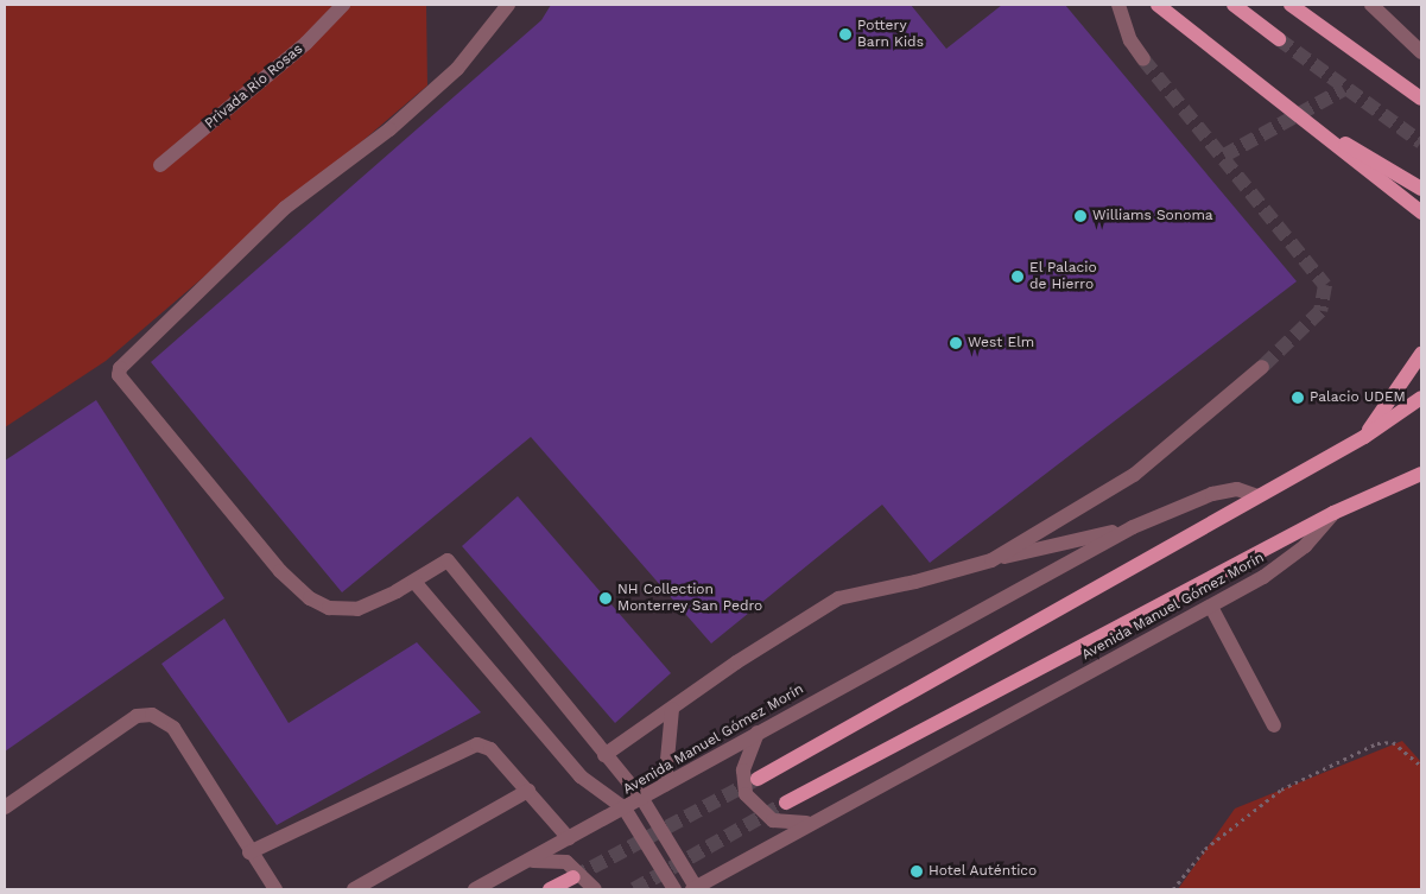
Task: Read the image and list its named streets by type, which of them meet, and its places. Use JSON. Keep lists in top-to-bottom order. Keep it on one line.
{"streets":{"main road":["Avenida Manuel Gómez Morín"],"street":["Privada Río Rosas"]},"places":["Pottery Barn Kids","Williams Sonoma","El Palacio de Hierro","West Elm","Palacio UDEM","NH Collection Monterrey San Pedro","Hotel Auténtico"]}
